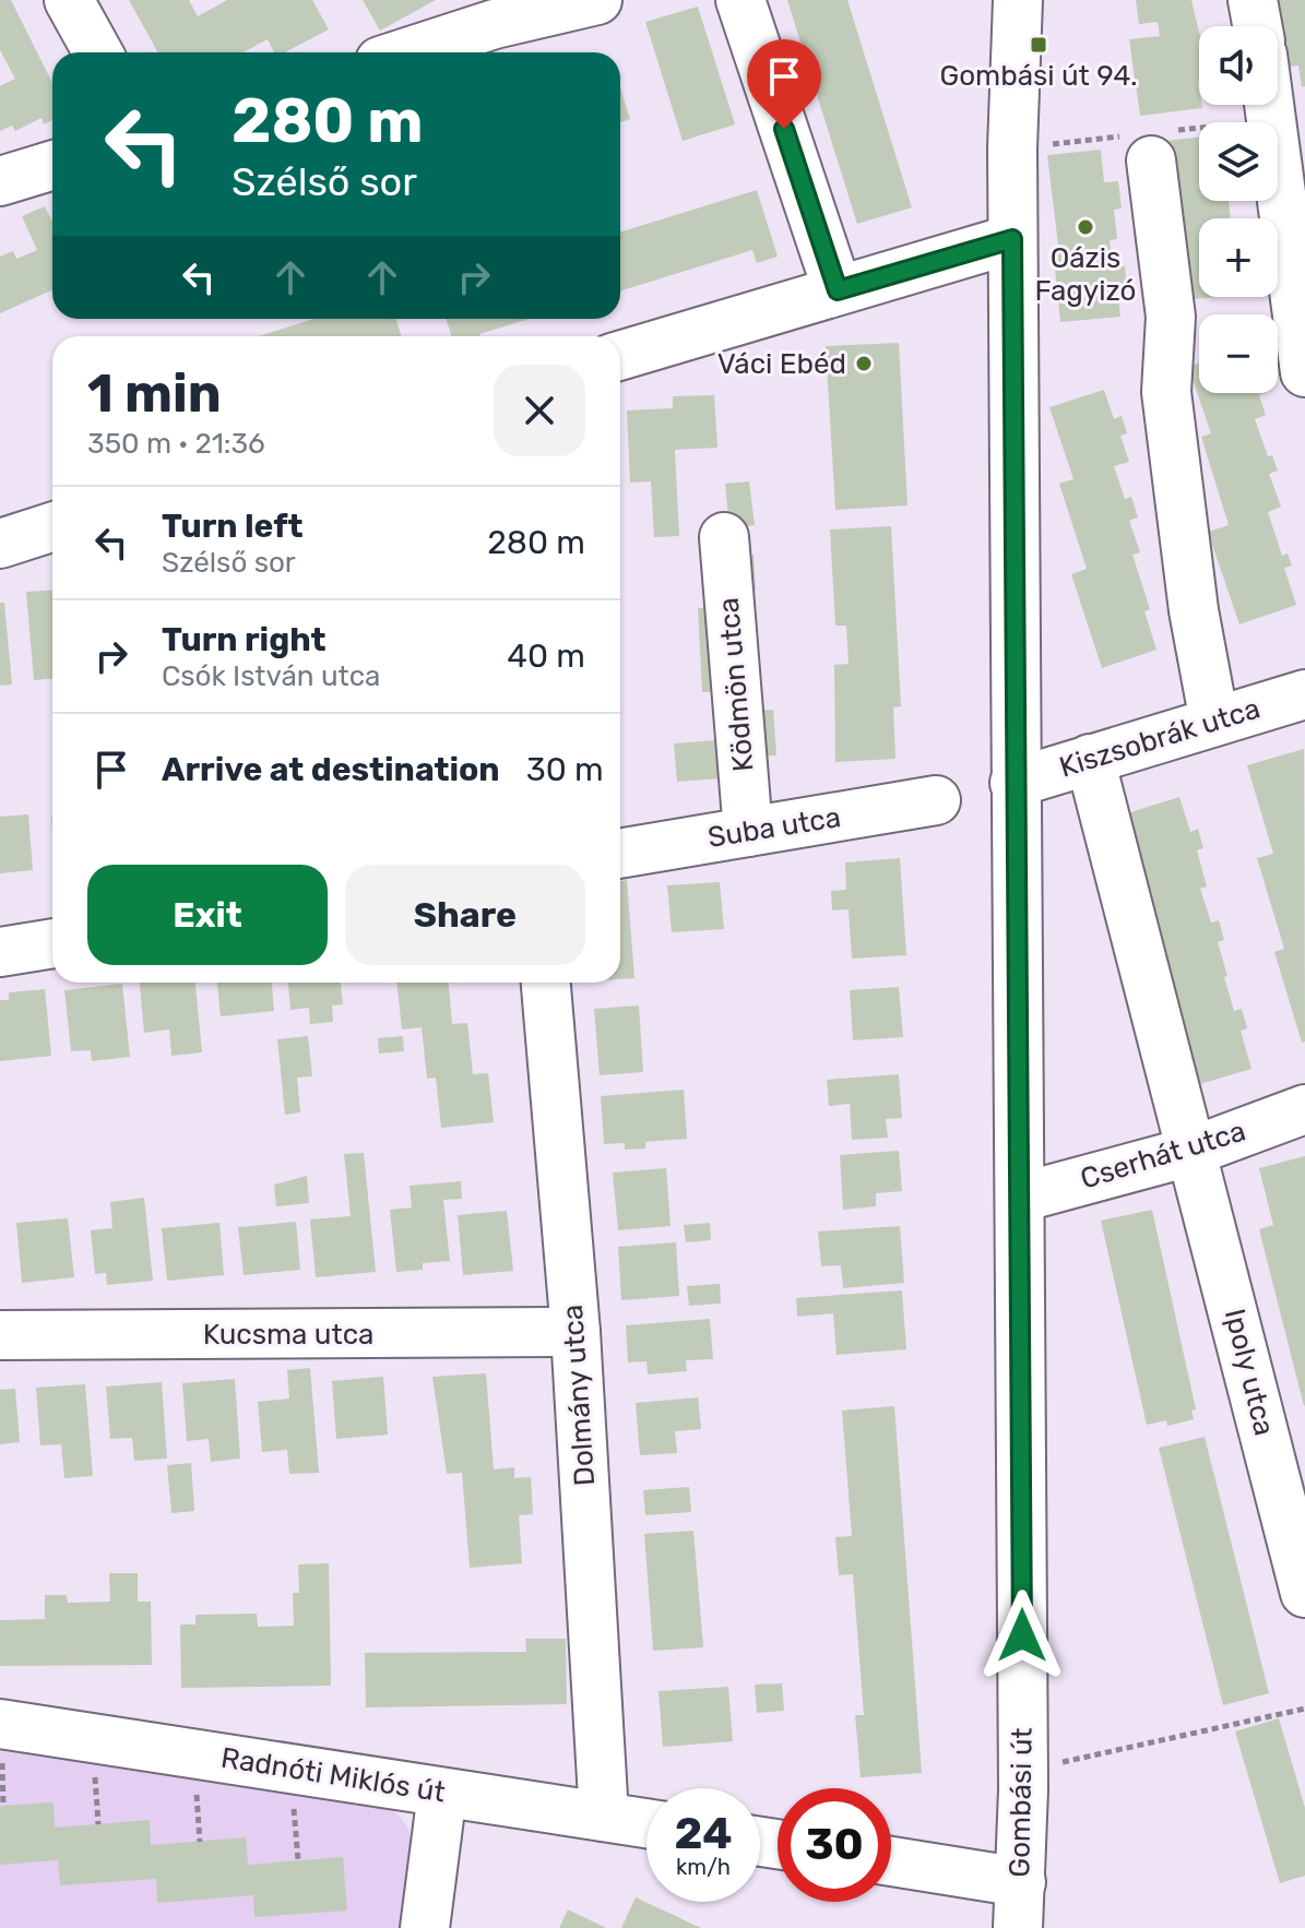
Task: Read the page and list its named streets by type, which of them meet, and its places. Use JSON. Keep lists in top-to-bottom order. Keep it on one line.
{"streets":{"street":["Ködmön utca","Kiszsobrák utca","Suba utca","Cserhát utca","Kucsma utca","Ipoly utca","Dolmány utca","Radnóti Miklós út","Gombási út"]},"crossings":[["Ködmön utca","Suba utca"],["Kiszsobrák utca","Ipoly utca"],["Kiszsobrák utca","Gombási út"],["Cserhát utca","Ipoly utca"],["Cserhát utca","Gombási út"],["Kucsma utca","Dolmány utca"],["Dolmány utca","Radnóti Miklós út"]],"places":{"transit":["Gombási út 94."],"other":["Oázis Fagyizó","Váci Ebéd"]},"page":{"map_buttons":["+","−"],"turn":["280 m","Szélső sor"],"heading":["1 min","350 m · 21:36"],"list":[{"name":"Turn left","note":"Szélső sor","value":"280 m"},{"name":"Turn right","note":"Csók István utca","value":"40 m"},{"name":"Arrive at destination","value":"30 m"}],"buttons":["Exit","Share"],"speed":"24 km/h","limit":"30"}}
